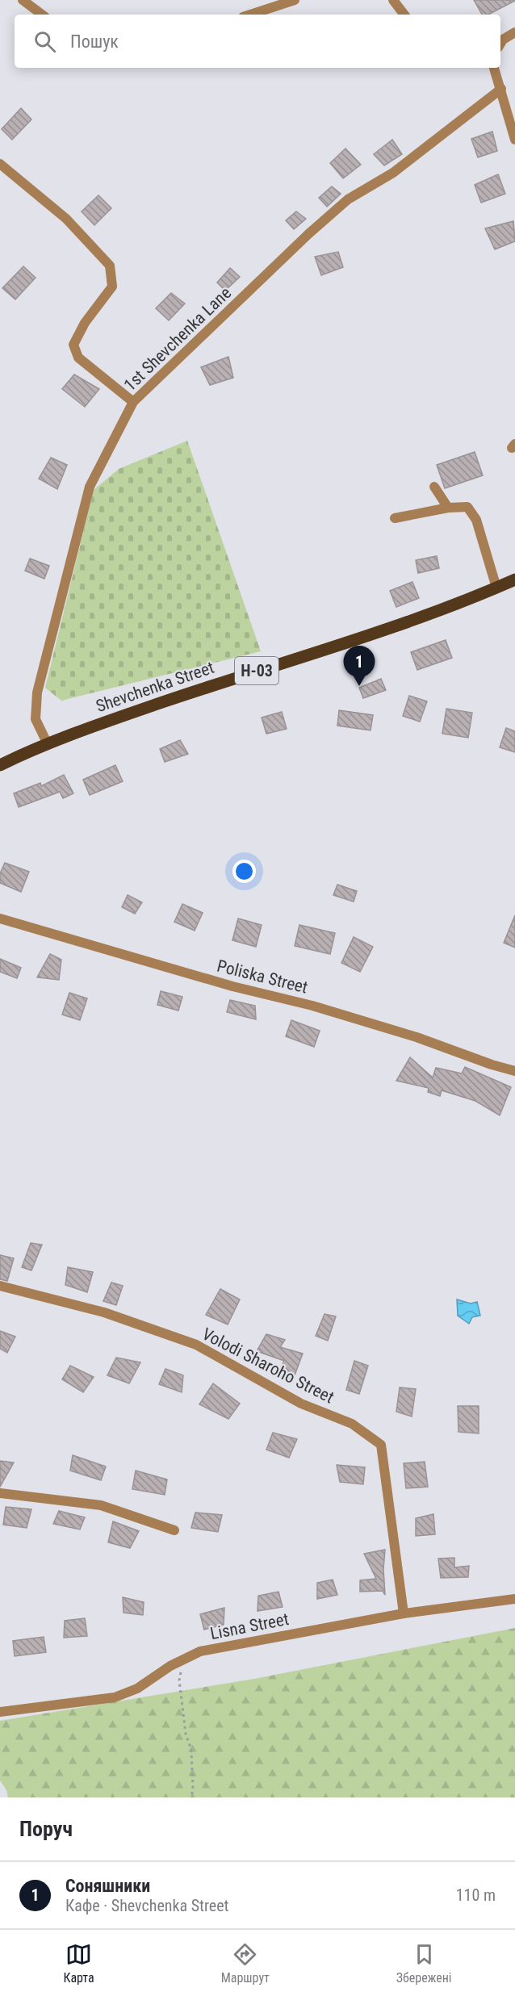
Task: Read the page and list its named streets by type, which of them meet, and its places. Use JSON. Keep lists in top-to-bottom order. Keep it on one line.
{"streets":{"main road":["Н-03","Shevchenka Street"],"street":["1st Shevchenka Lane","Poliska Street","Volodi Sharoho Street","Lisna Street"]},"crossings":[["1st Shevchenka Lane","Shevchenka Street"],["Volodi Sharoho Street","Lisna Street"]],"page":{"search":"Пошук","pins":"1","heading":"Поруч","list":[{"mark":"1","name":"Соняшники","note":"Кафе · Shevchenka Street","value":"110 m"}],"nav":["Карта","Маршрут","Збережені"]}}
